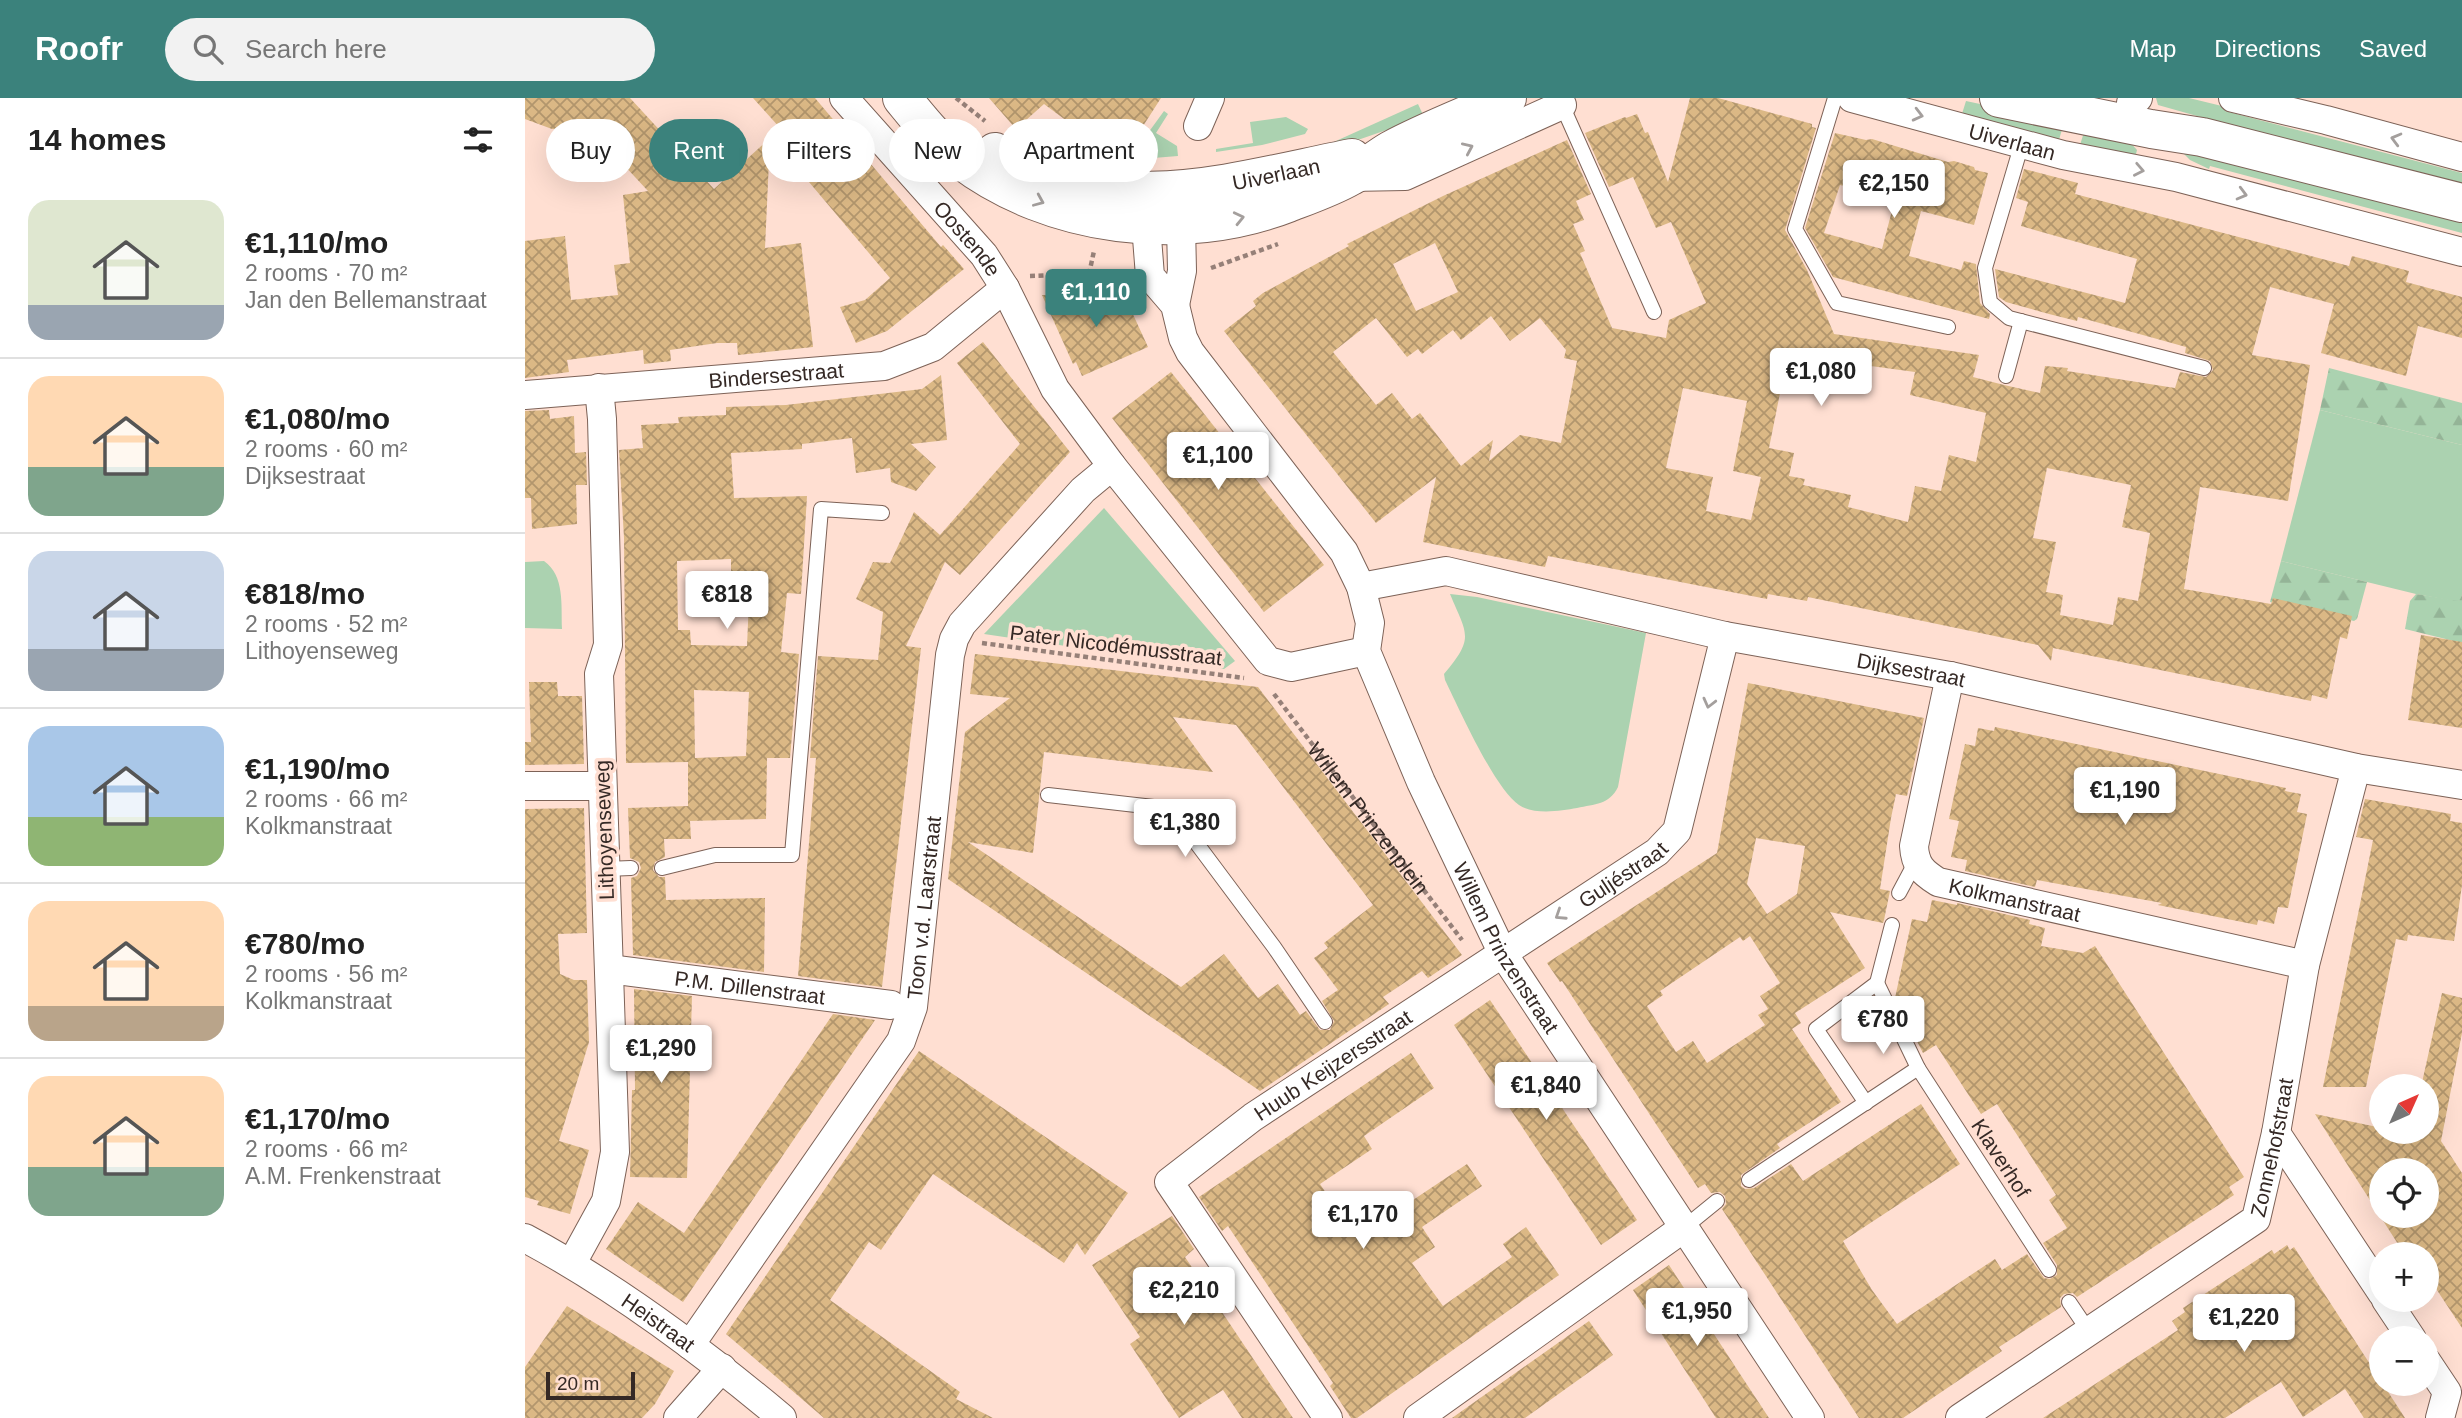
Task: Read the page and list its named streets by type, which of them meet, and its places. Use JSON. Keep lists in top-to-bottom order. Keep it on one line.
{"streets":{"main road":["Uiverlaan"],"street":["Oostende","Bindersestraat","Dijksestraat","Lithoyenseweg","Guljéstraat","Kolkmanstraat","Toon v.d. Laarstraat","Willem Prinzenstraat","P.M. Dillenstraat","Huub Keijzersstraat","Zonnehofstraat","Heistraat"],"lane":["Klaverhof"],"path":["Pater Nicodémusstraat","Willem Prinzenplein"]},"crossings":[["Oostende","Bindersestraat"],["Oostende","Pater Nicodémusstraat"],["Oostende","Willem Prinzenplein"],["Oostende","Toon v.d. Laarstraat"],["Bindersestraat","Lithoyenseweg"],["Pater Nicodémusstraat","Willem Prinzenplein"],["Pater Nicodémusstraat","Toon v.d. Laarstraat"],["Dijksestraat","Guljéstraat"],["Dijksestraat","Willem Prinzenstraat"],["Dijksestraat","Zonnehofstraat"],["Willem Prinzenplein","Guljéstraat"],["Willem Prinzenplein","Willem Prinzenstraat"],["Willem Prinzenplein","Huub Keijzersstraat"],["Lithoyenseweg","P.M. Dillenstraat"],["Lithoyenseweg","Heistraat"],["Guljéstraat","Willem Prinzenstraat"],["Guljéstraat","Huub Keijzersstraat"],["Kolkmanstraat","Zonnehofstraat"],["Toon v.d. Laarstraat","Heistraat"],["Willem Prinzenstraat","Huub Keijzersstraat"]],"scale_bar":"20 m","north":"top right","page":{"header":"Roofr","search":"Search here","nav":["Map","Directions","Saved"],"heading":"14 homes","chip":["Buy","Rent","Filters","New","Apartment"],"price":["€2,150","€1,110","€1,080","€1,100","€818","€1,190","€1,380","€780","€1,290","€1,840","€1,170","€2,210","€1,950","€1,220"],"list":[{"name":"€1,110/mo","note":"2 rooms · 70 m² · Jan den Bellemanstraat"},{"name":"€1,080/mo","note":"2 rooms · 60 m² · Dijksestraat"},{"name":"€818/mo","note":"2 rooms · 52 m² · Lithoyenseweg"},{"name":"€1,190/mo","note":"2 rooms · 66 m² · Kolkmanstraat"},{"name":"€780/mo","note":"2 rooms · 56 m² · Kolkmanstraat"},{"name":"€1,170/mo","note":"2 rooms · 66 m² · A.M. Frenkenstraat"}],"map_buttons":["+","−"],"scale":"20 m"}}
